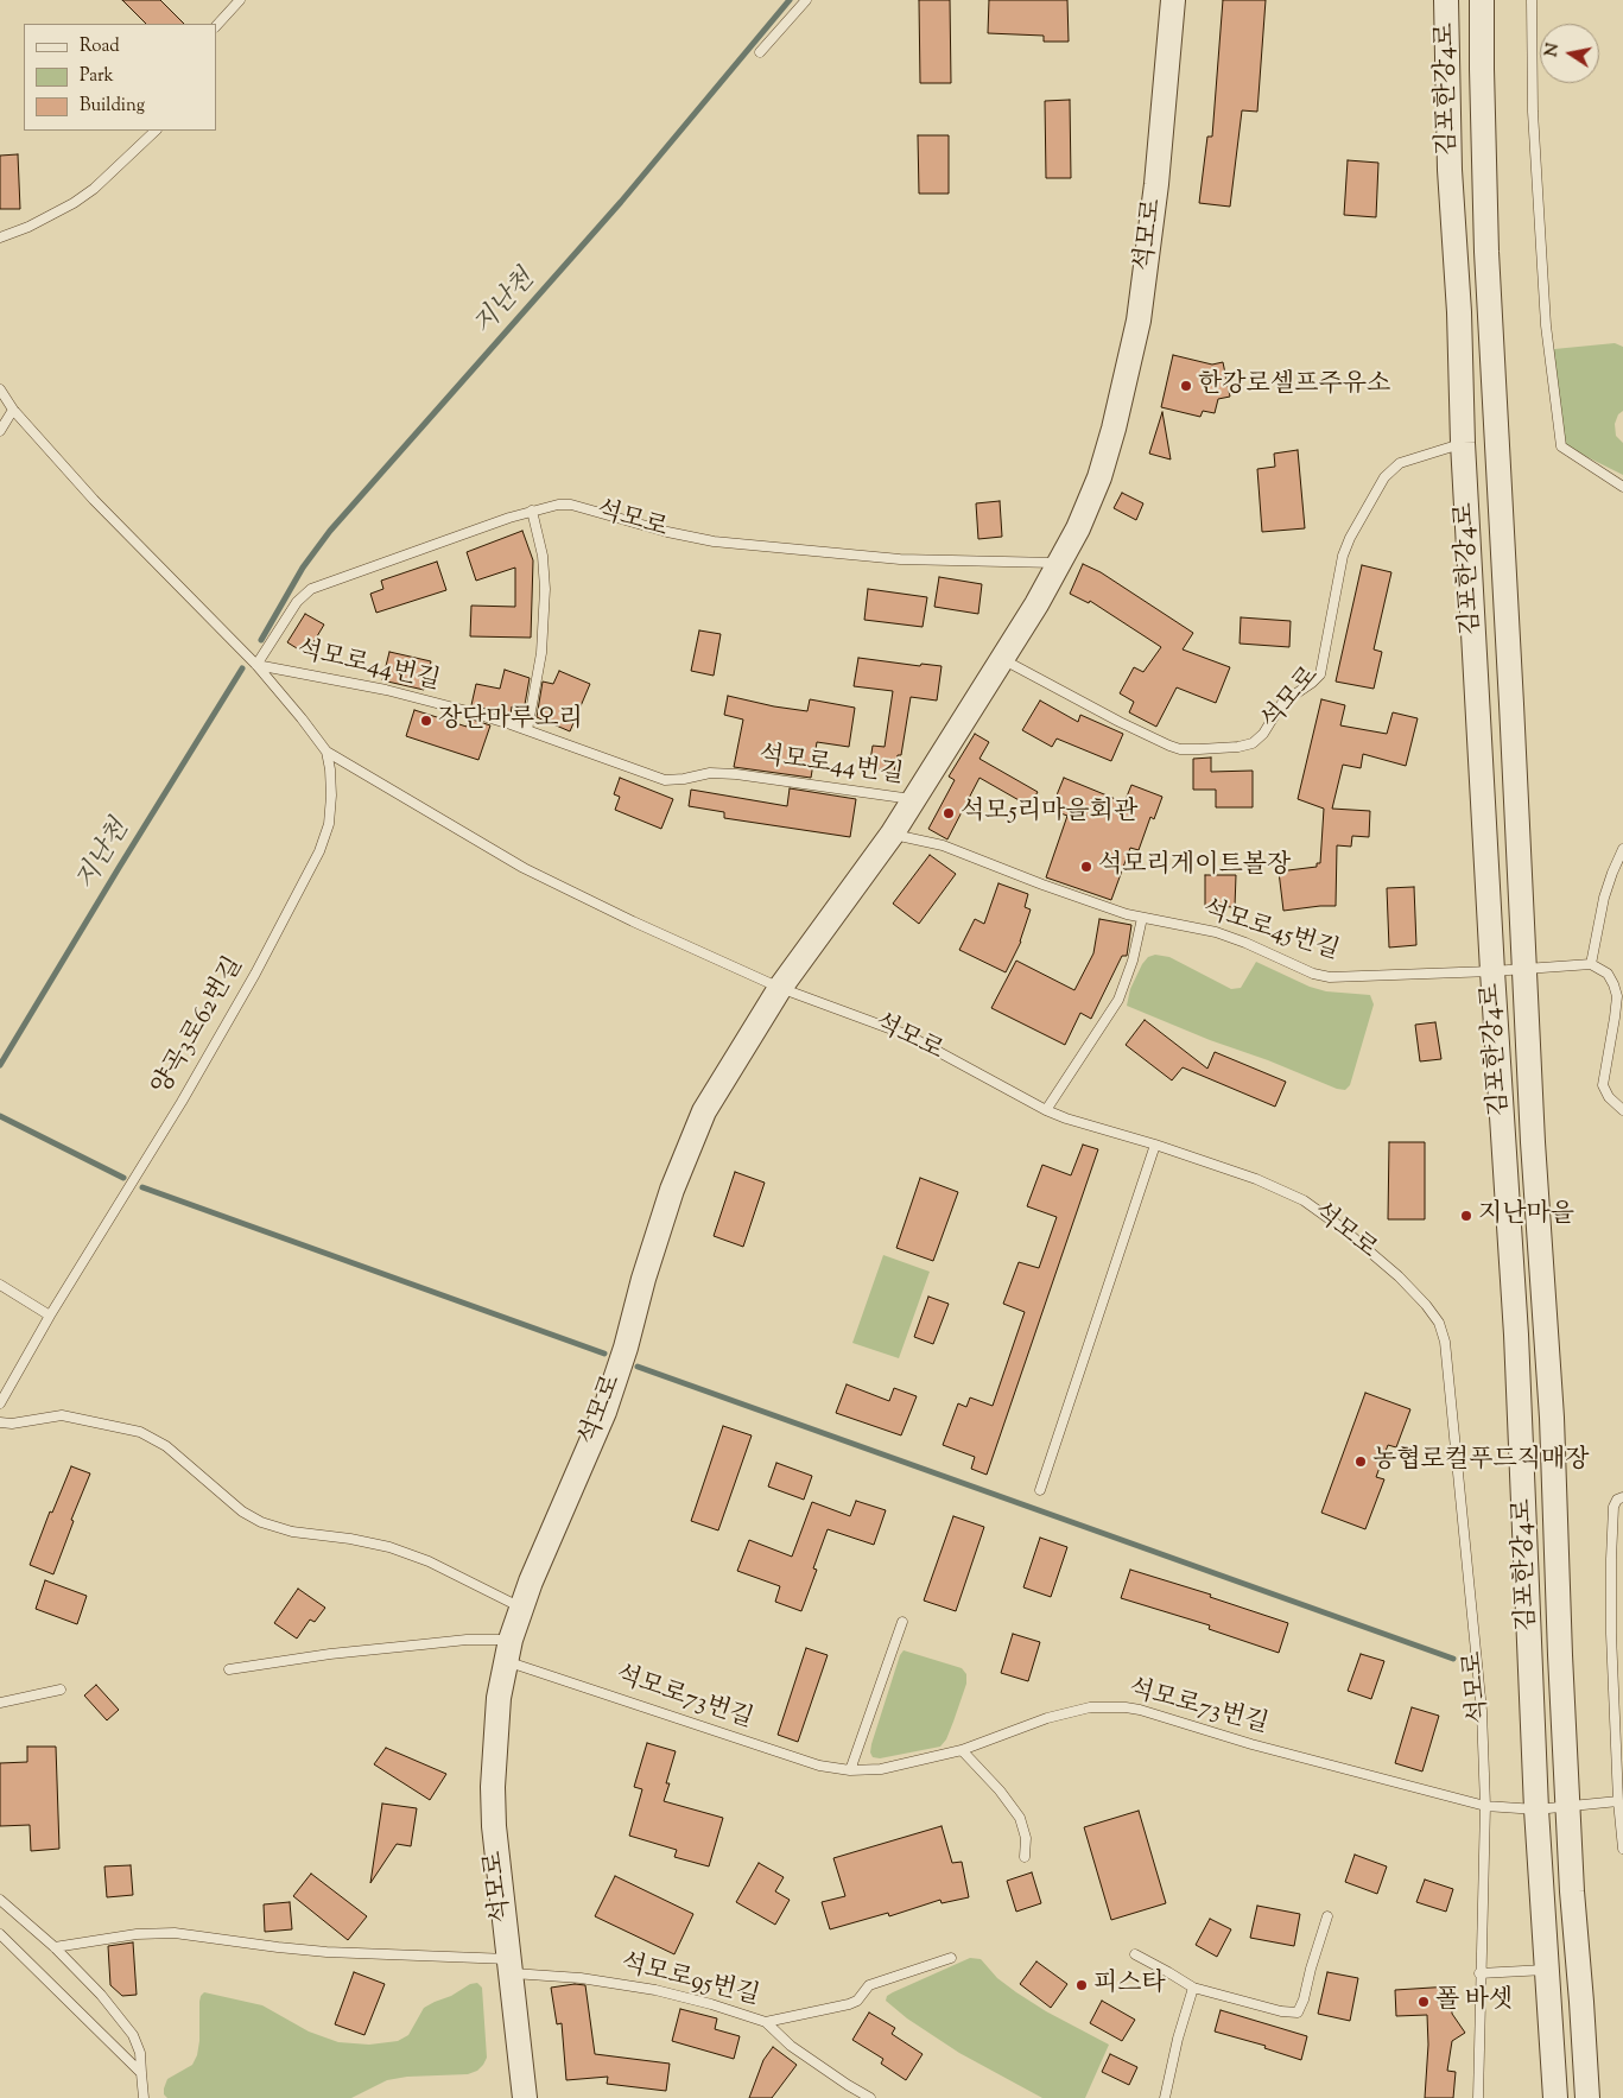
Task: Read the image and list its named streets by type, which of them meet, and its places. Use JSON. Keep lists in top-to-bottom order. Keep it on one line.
{"streets":{"street":["김포한강4로","석모로"],"lane":["석모로44번길","석모로45번길","양곡3로62번길","석모로73번길","석모로95번길"]},"crossings":[["김포한강4로","석모로"],["김포한강4로","석모로45번길"],["김포한강4로","석모로73번길"],["석모로","석모로44번길"],["석모로","석모로45번길"],["석모로","양곡3로62번길"],["석모로","석모로73번길"],["석모로","석모로95번길"]],"water":["지난천"],"places":["한강로셀프주유소","장단마루오리","석모5리마을회관","석모리게이트볼장","지난마을","농협로컬푸드직매장","피스타","폴 바셋"],"legend":["Road","Park","Building"],"north":"left"}
